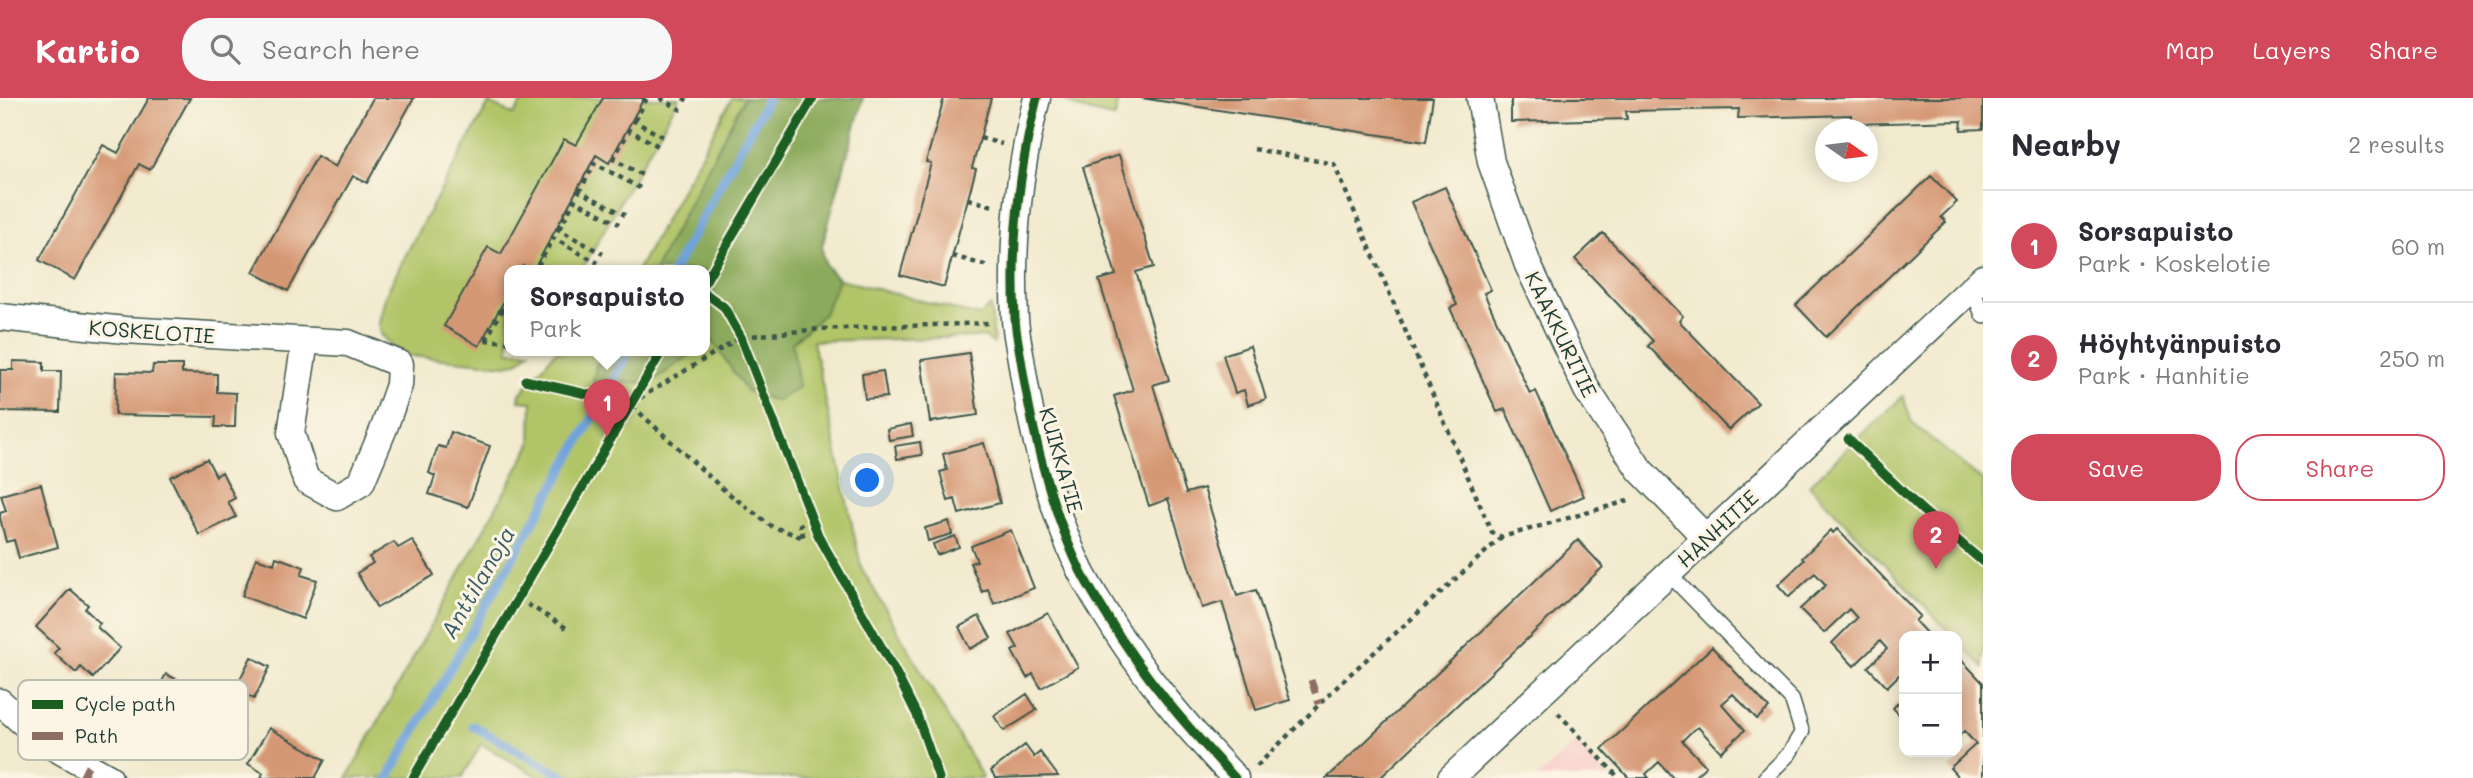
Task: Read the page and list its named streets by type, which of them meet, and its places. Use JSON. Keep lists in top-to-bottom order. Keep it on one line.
{"streets":{"street":["KOSKELOTIE","KAAKKURITIE","KUIKKATIE","HANHITIE"]},"crossings":[["KAAKKURITIE","HANHITIE"]],"water":["Anttilanoja"],"legend":["Cycle path","Path"],"north":"right","page":{"header":"Kartio","search":"Search here","nav":["Map","Layers","Share"],"heading":["Nearby","2 results"],"list":[{"mark":"1","name":"Sorsapuisto","note":"Park · Koskelotie","value":"60 m"},{"mark":"2","name":"Höyhtyänpuisto","note":"Park · Hanhitie","value":"250 m"}],"popup":["Sorsapuisto","Park"],"pins":["1","2"],"buttons":["Save","Share"],"map_buttons":["+","−"]}}
